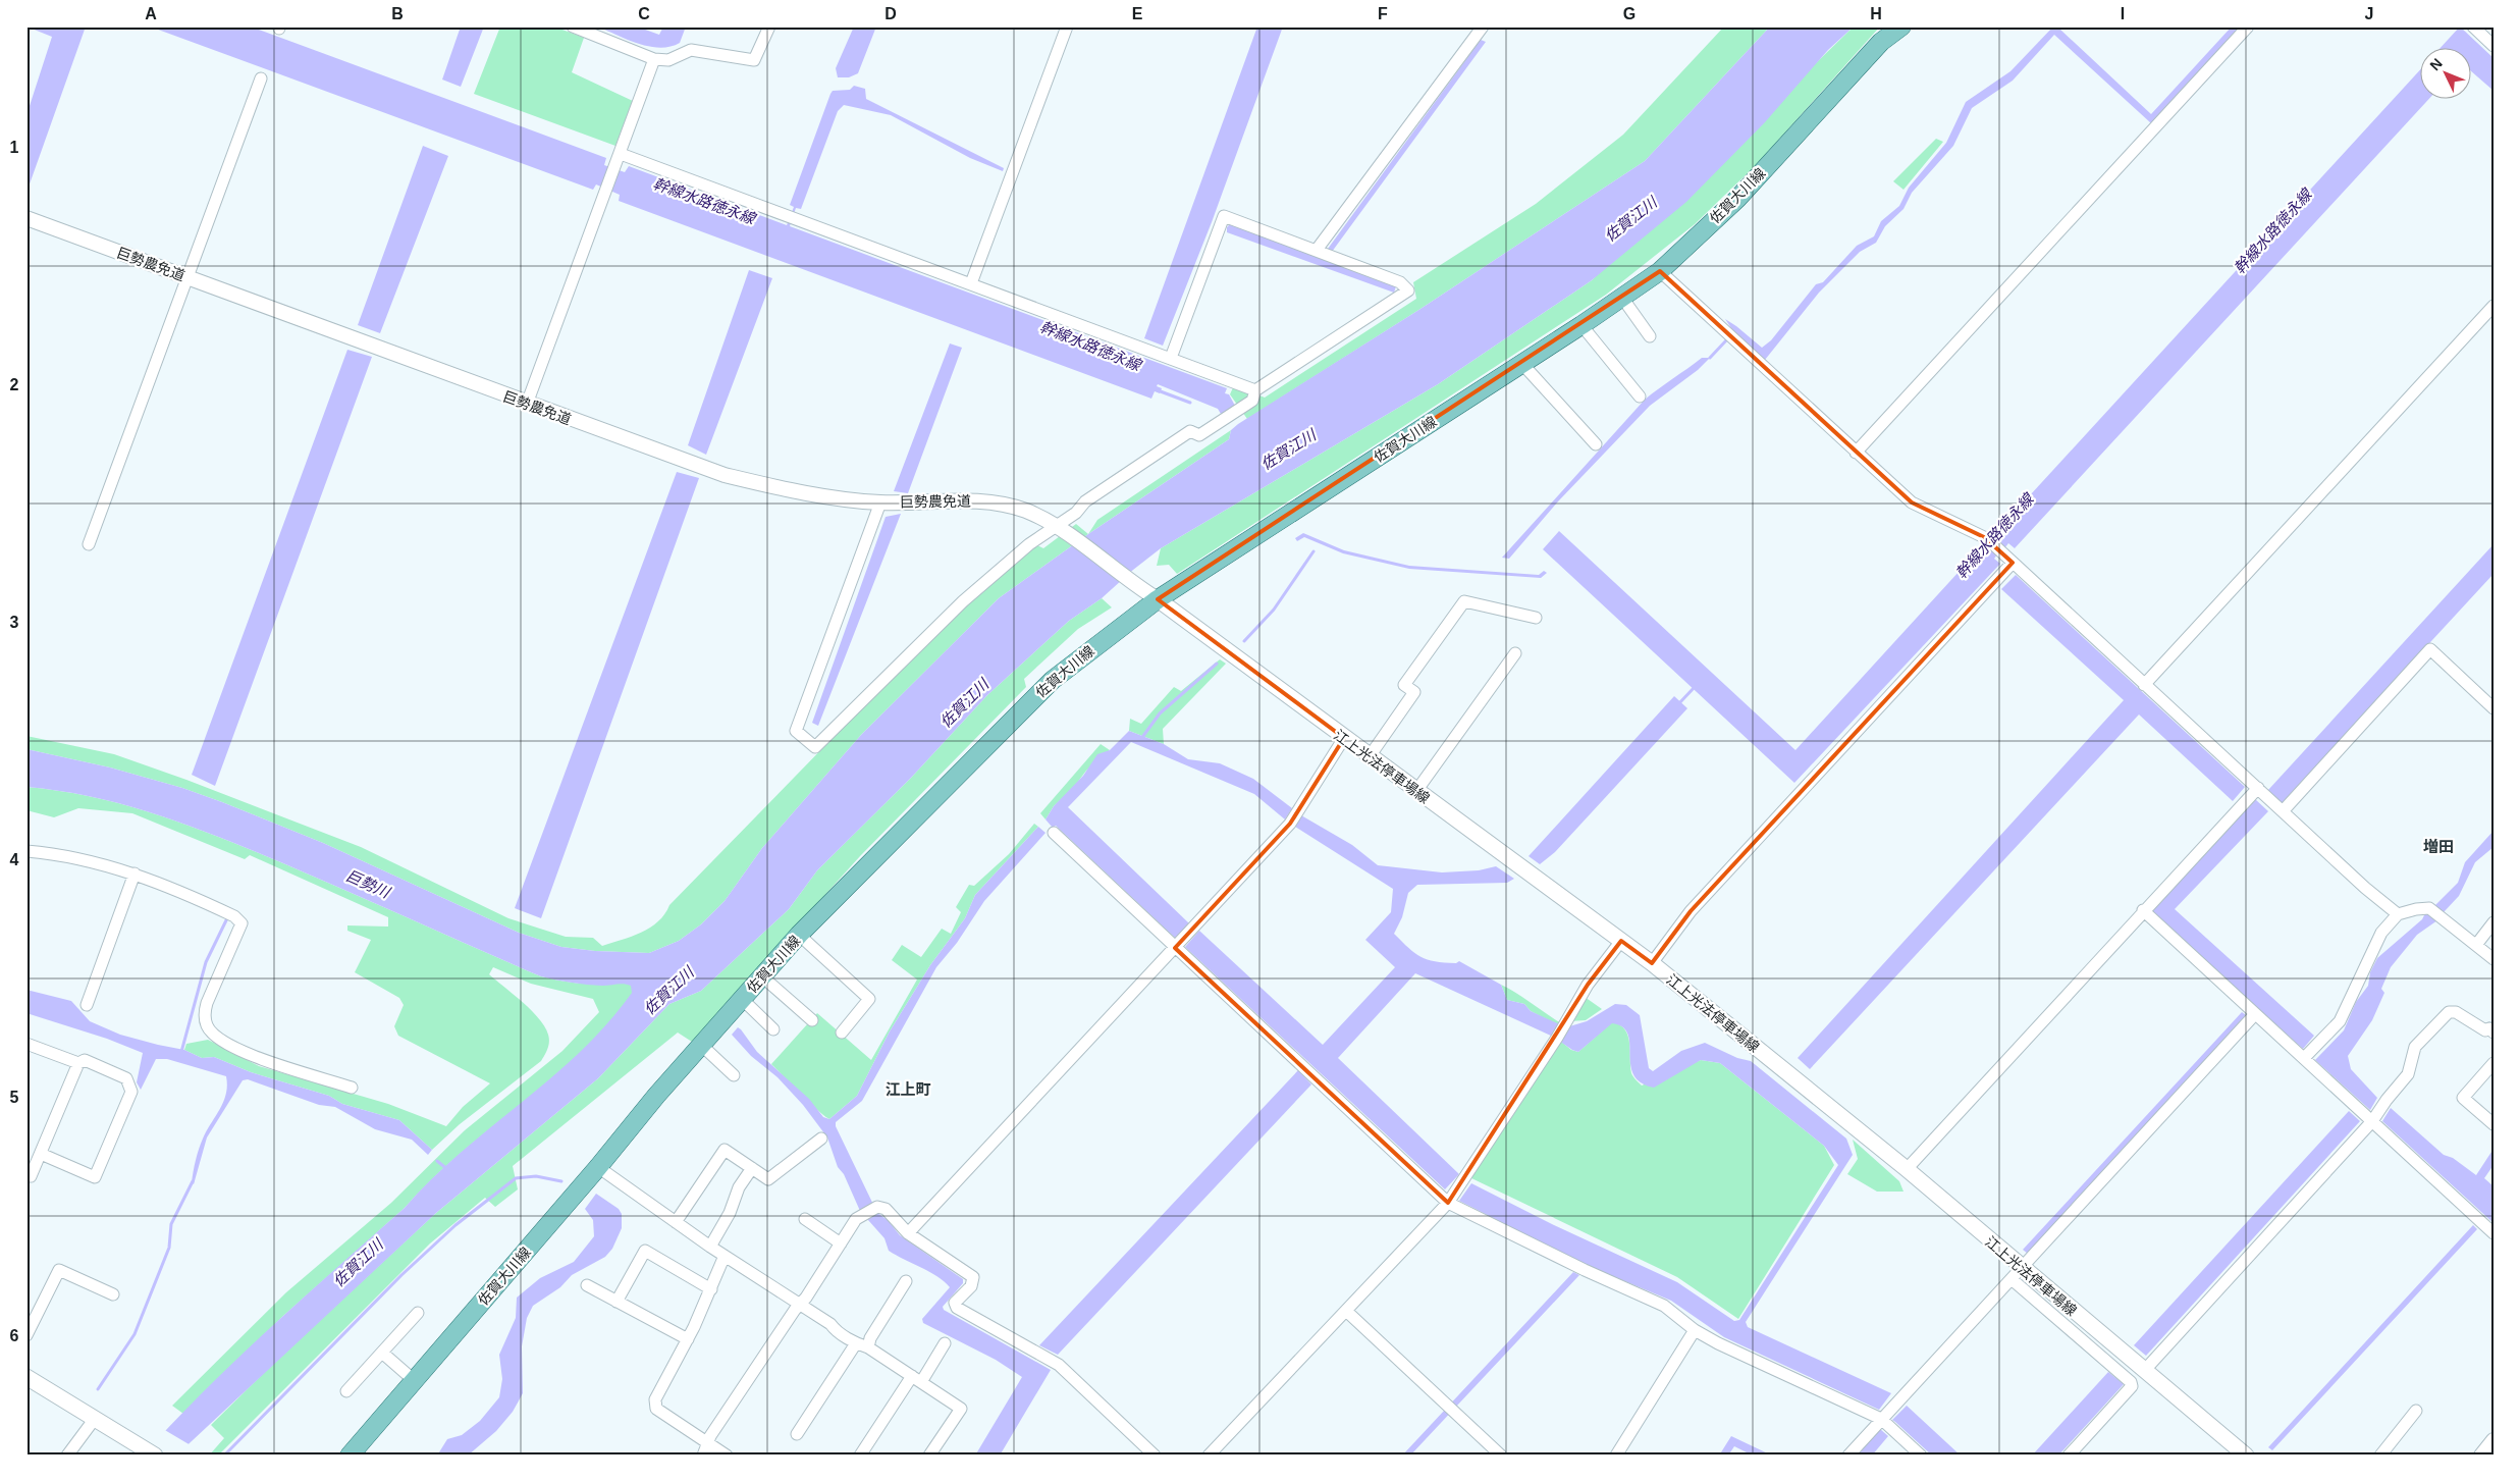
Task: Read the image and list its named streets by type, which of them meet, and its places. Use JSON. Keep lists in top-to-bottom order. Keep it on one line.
{"streets":{"main road":["佐賀大川線","江上光法停車場線"],"street":["巨勢農免道"]},"crossings":[["佐賀大川線","巨勢農免道"],["佐賀大川線","江上光法停車場線"],["巨勢農免道","江上光法停車場線"]],"districts":["増田","江上町"],"water":["幹線水路徳永線","佐賀江川","巨勢川"],"north":"top left","grid":{"columns":["A","B","C","D","E","F","G","H","I","J"],"rows":["1","2","3","4","5","6"]}}
